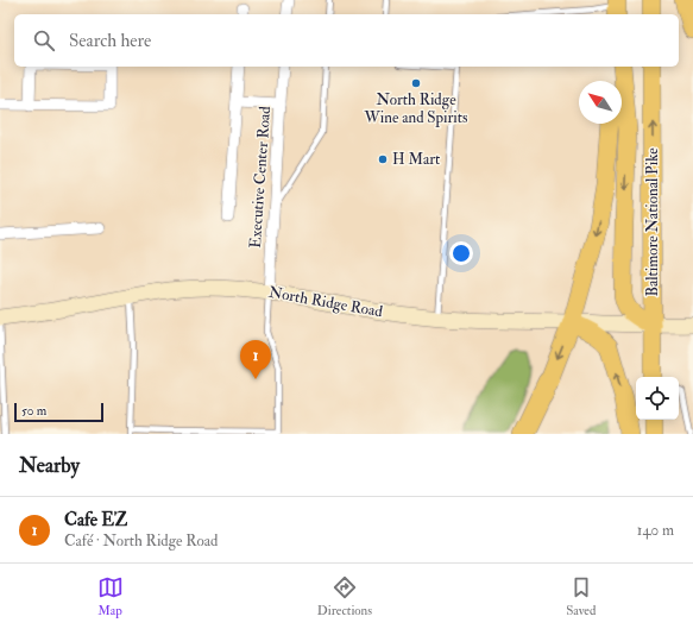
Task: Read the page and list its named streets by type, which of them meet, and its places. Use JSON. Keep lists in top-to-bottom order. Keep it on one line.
{"streets":{"main road":["Baltimore National Pike"],"street":["Executive Center Road","North Ridge Road"]},"crossings":[["Executive Center Road","North Ridge Road"],["Baltimore National Pike","North Ridge Road"]],"places":["North Ridge Wine and Spirits","H Mart"],"scale_bar":"50 m","north":"top left","page":{"search":"Search here","pins":"1","scale":"50 m","heading":"Nearby","list":[{"mark":"1","name":"Cafe EZ","note":"Café · North Ridge Road","value":"140 m"}],"nav":["Map","Directions","Saved"]}}
